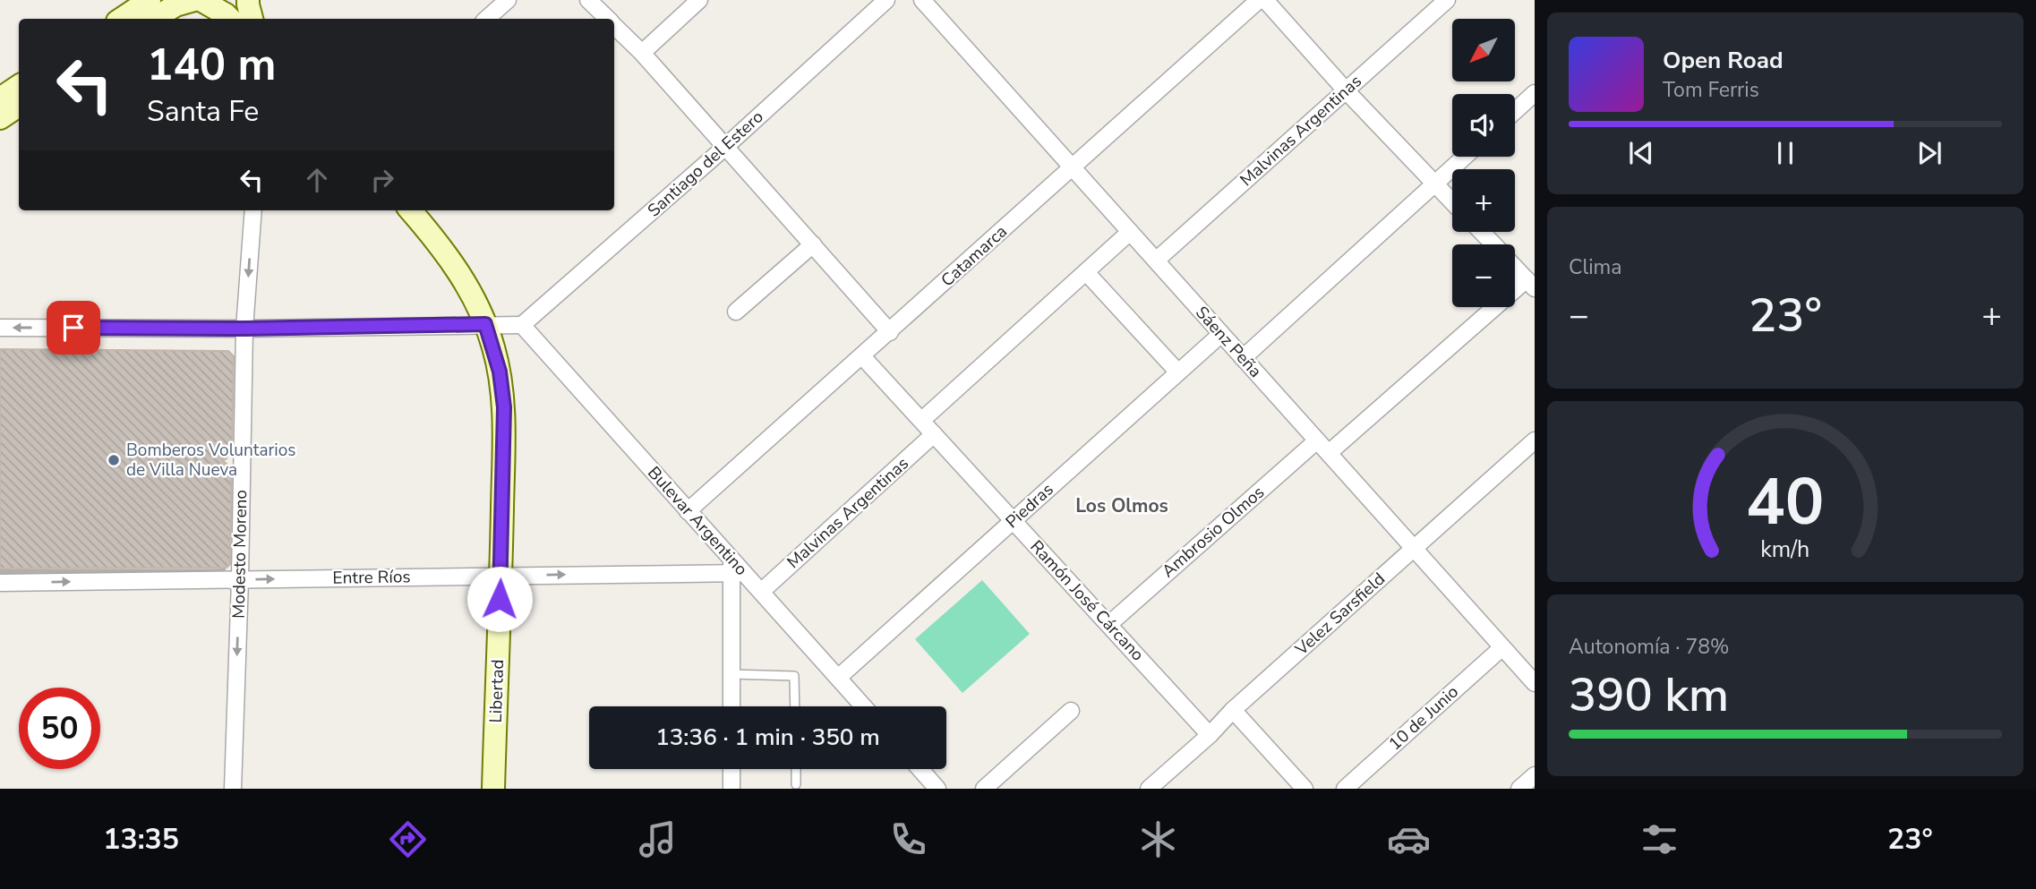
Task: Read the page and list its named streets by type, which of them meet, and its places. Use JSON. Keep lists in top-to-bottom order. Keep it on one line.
{"streets":{"main road":["Libertad"],"street":["Malvinas Argentinas","Santiago del Estero","Catamarca","Sáenz Peña","Piedras","Bulevar Argentino","Ambrosio Olmos","Modesto Moreno","Entre Ríos","Ramón José Cárcano","Velez Sarsfield","10 de Junio"]},"crossings":[["Malvinas Argentinas","Sáenz Peña"],["Malvinas Argentinas","Bulevar Argentino"],["Malvinas Argentinas","Ramón José Cárcano"],["Santiago del Estero","Bulevar Argentino"],["Catamarca","Sáenz Peña"],["Catamarca","Bulevar Argentino"],["Catamarca","Ramón José Cárcano"],["Sáenz Peña","Piedras"],["Sáenz Peña","Ambrosio Olmos"],["Sáenz Peña","Velez Sarsfield"],["Sáenz Peña","10 de Junio"],["Piedras","Bulevar Argentino"],["Piedras","Ramón José Cárcano"],["Bulevar Argentino","Entre Ríos"],["Ambrosio Olmos","Ramón José Cárcano"],["Modesto Moreno","Entre Ríos"],["Entre Ríos","Libertad"],["Ramón José Cárcano","Velez Sarsfield"]],"one_way":["Modesto Moreno","Entre Ríos"],"districts":["Los Olmos"],"places":["Bomberos Voluntarios de Villa Nueva"],"north":"bottom left","page":{"map_buttons":["+","−"],"turn":["140 m","Santa Fe"],"song":["Open Road","Tom Ferris"],"tile":["Clima",["Autonomía · 78%","390 km"]],"heat":["−","23°","+"],"limit":"50","trip":"13:36 · 1 min · 350 m","tabs":["13:35","23°"],"gauge":["40","km/h"]}}
